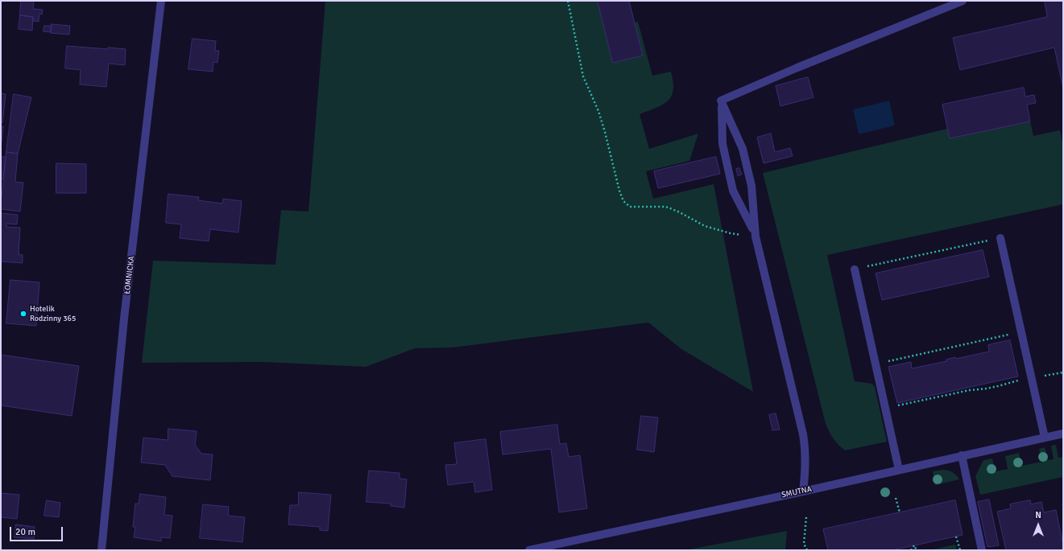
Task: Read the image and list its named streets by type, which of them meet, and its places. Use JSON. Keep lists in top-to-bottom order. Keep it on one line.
{"streets":{"street":["ŁOMNICKA","SMUTNA"]},"places":["Hotelik Rodzinny 365"],"scale_bar":"20 m","north":"top"}
